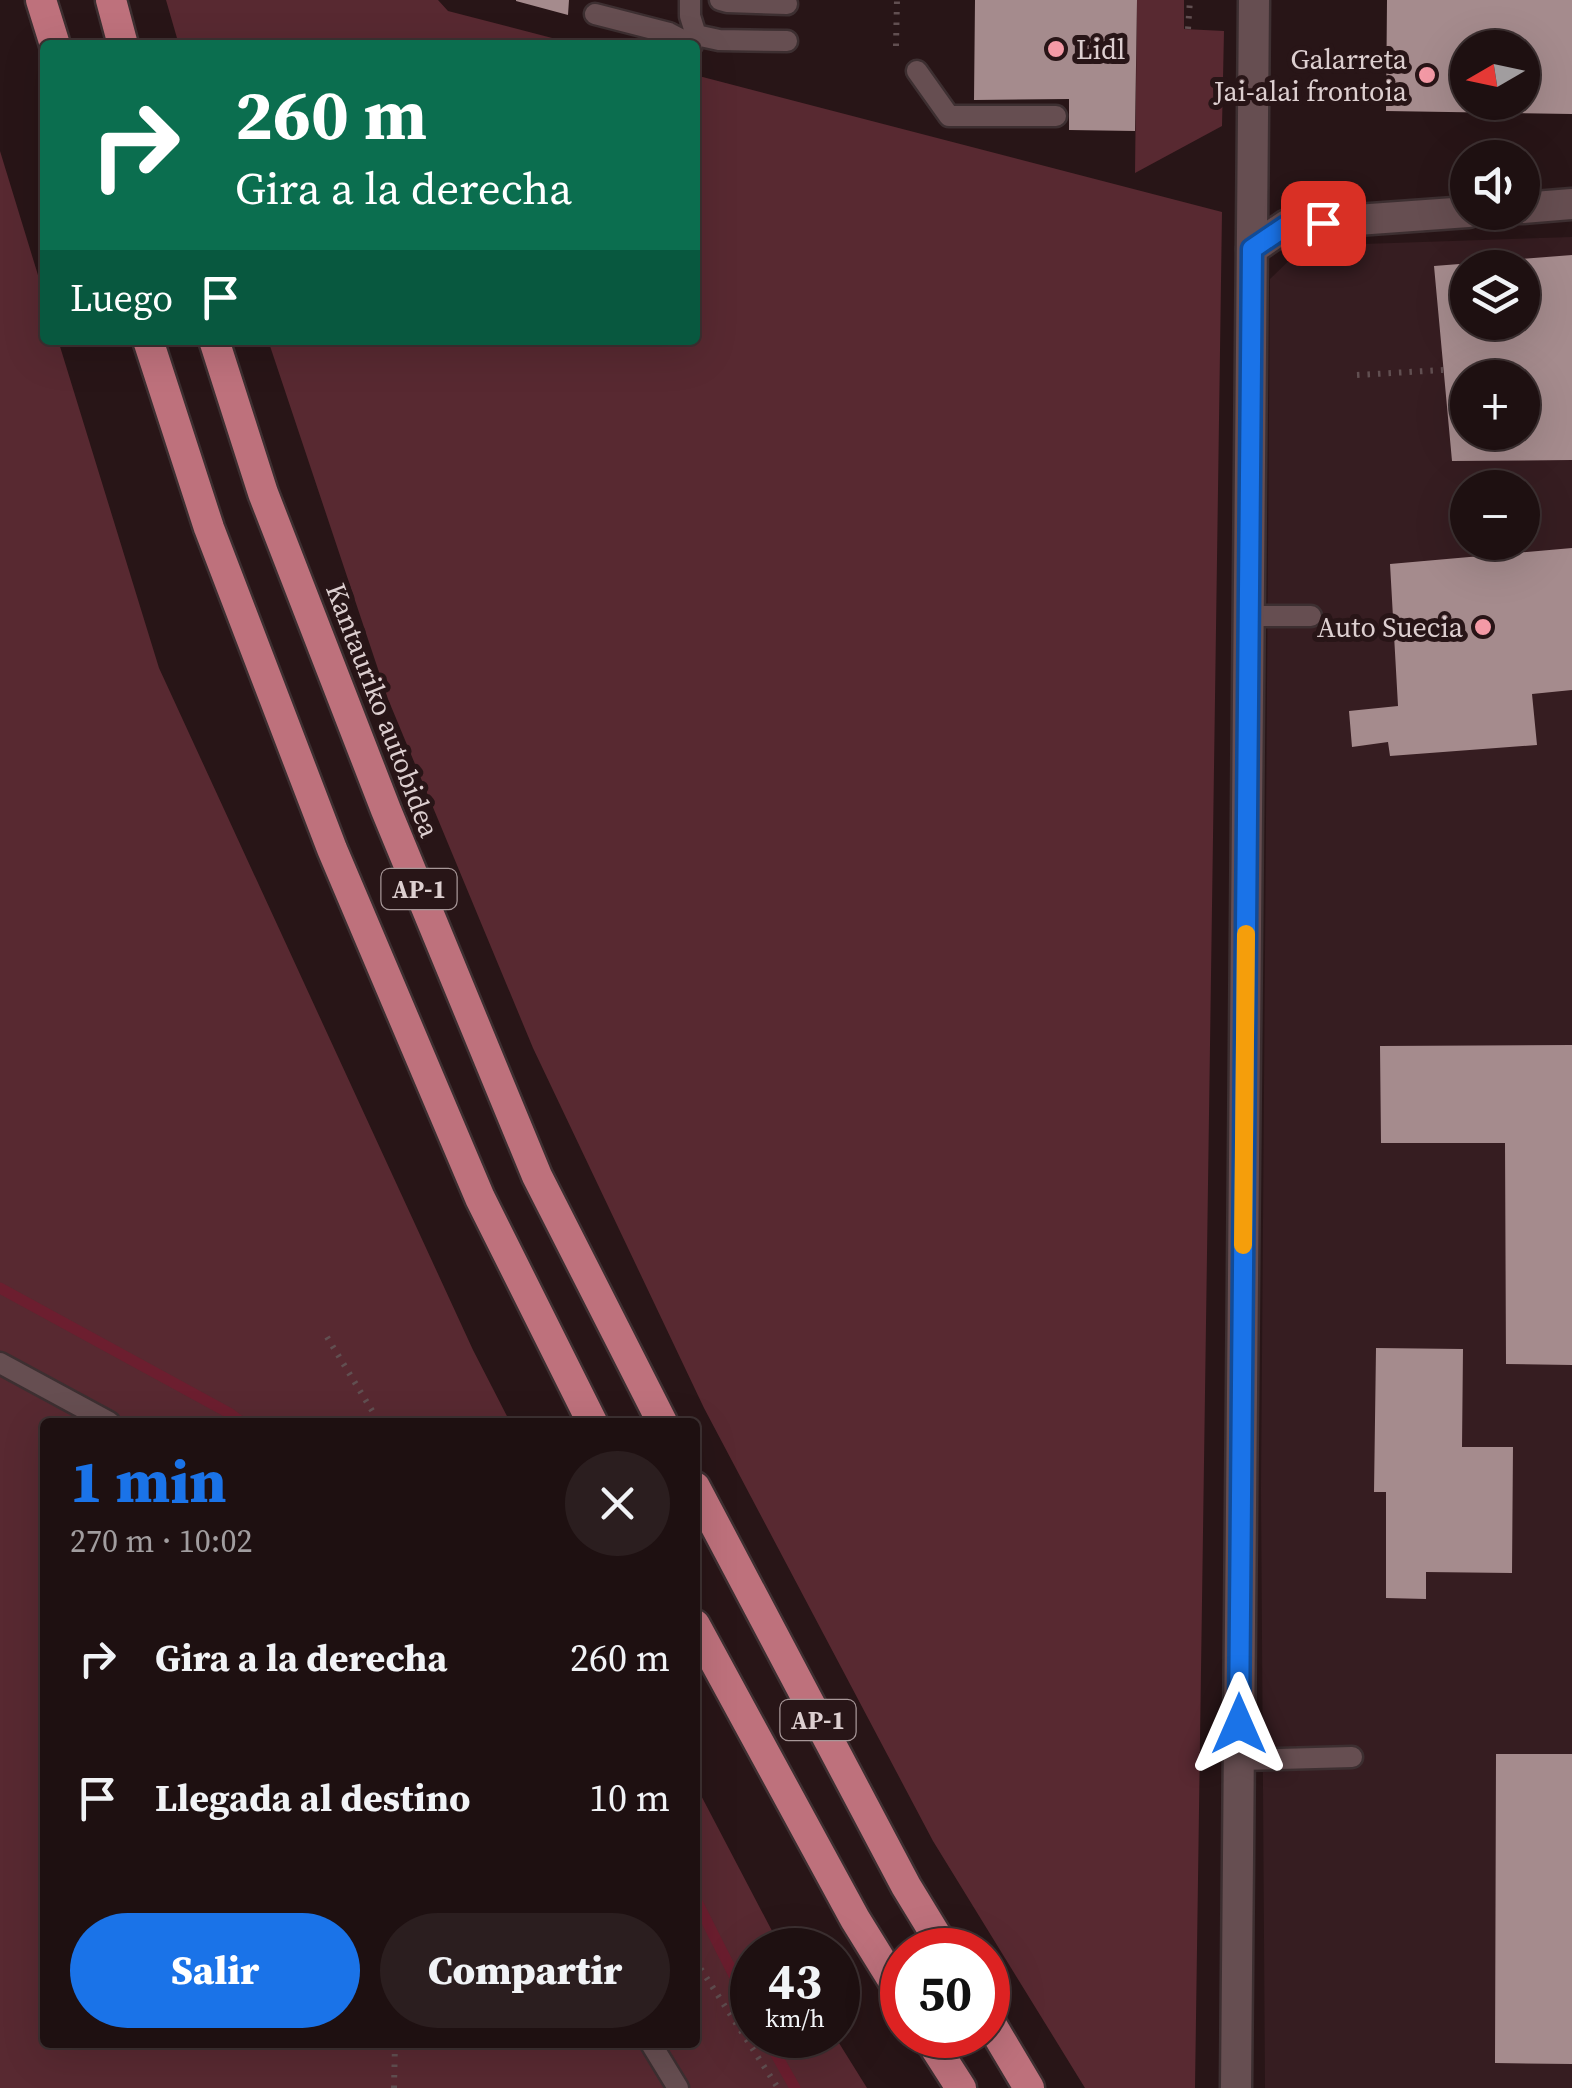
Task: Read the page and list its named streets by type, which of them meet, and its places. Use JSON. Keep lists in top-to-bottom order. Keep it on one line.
{"streets":{"highway":["Kantauriko autobidea","AP-1"]},"places":["Lidl","Galarreta Jai-alai frontoia","Auto Suecia"],"north":"left","page":{"map_buttons":["+","−"],"turn":["260 m","Gira a la derecha"],"then":"Luego","heading":["1 min","270 m · 10:02"],"list":[{"name":"Gira a la derecha","value":"260 m"},{"name":"Llegada al destino","value":"10 m"}],"buttons":["Salir","Compartir"],"speed":"43 km/h","limit":"50"}}
